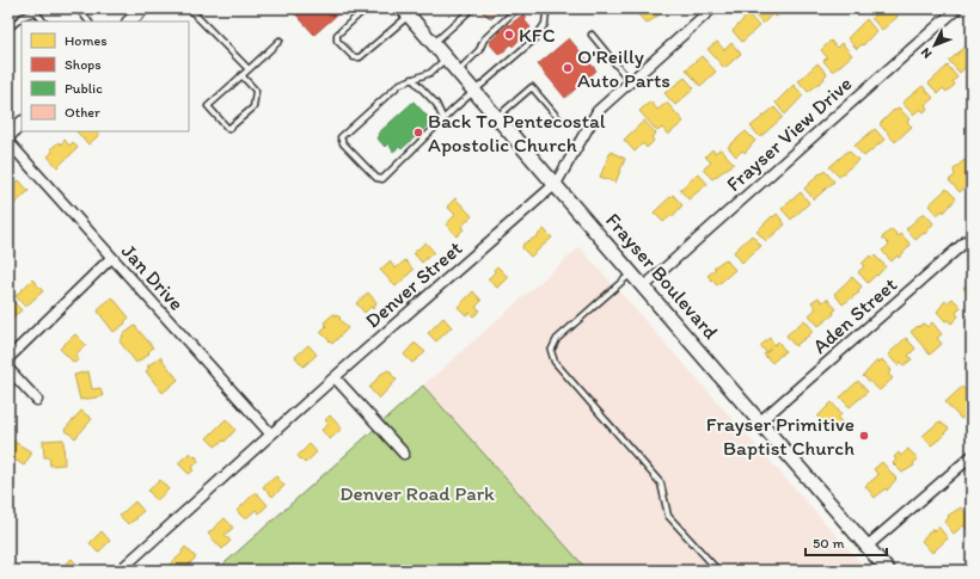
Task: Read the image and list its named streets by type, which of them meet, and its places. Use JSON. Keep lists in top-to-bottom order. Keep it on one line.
{"streets":{"main road":["Frayser Boulevard"],"street":["Frayser View Drive","Jan Drive","Denver Street","Aden Street"]},"crossings":[["Frayser View Drive","Frayser Boulevard"],["Frayser Boulevard","Denver Street"],["Frayser Boulevard","Aden Street"],["Jan Drive","Denver Street"]],"parks":["Denver Road Park"],"places":["KFC","O'Reilly Auto Parts","Back To Pentecostal Apostolic Church","Frayser Primitive Baptist Church"],"legend":["Homes","Shops","Public","Other"],"scale_bar":"50 m","north":"bottom left"}
